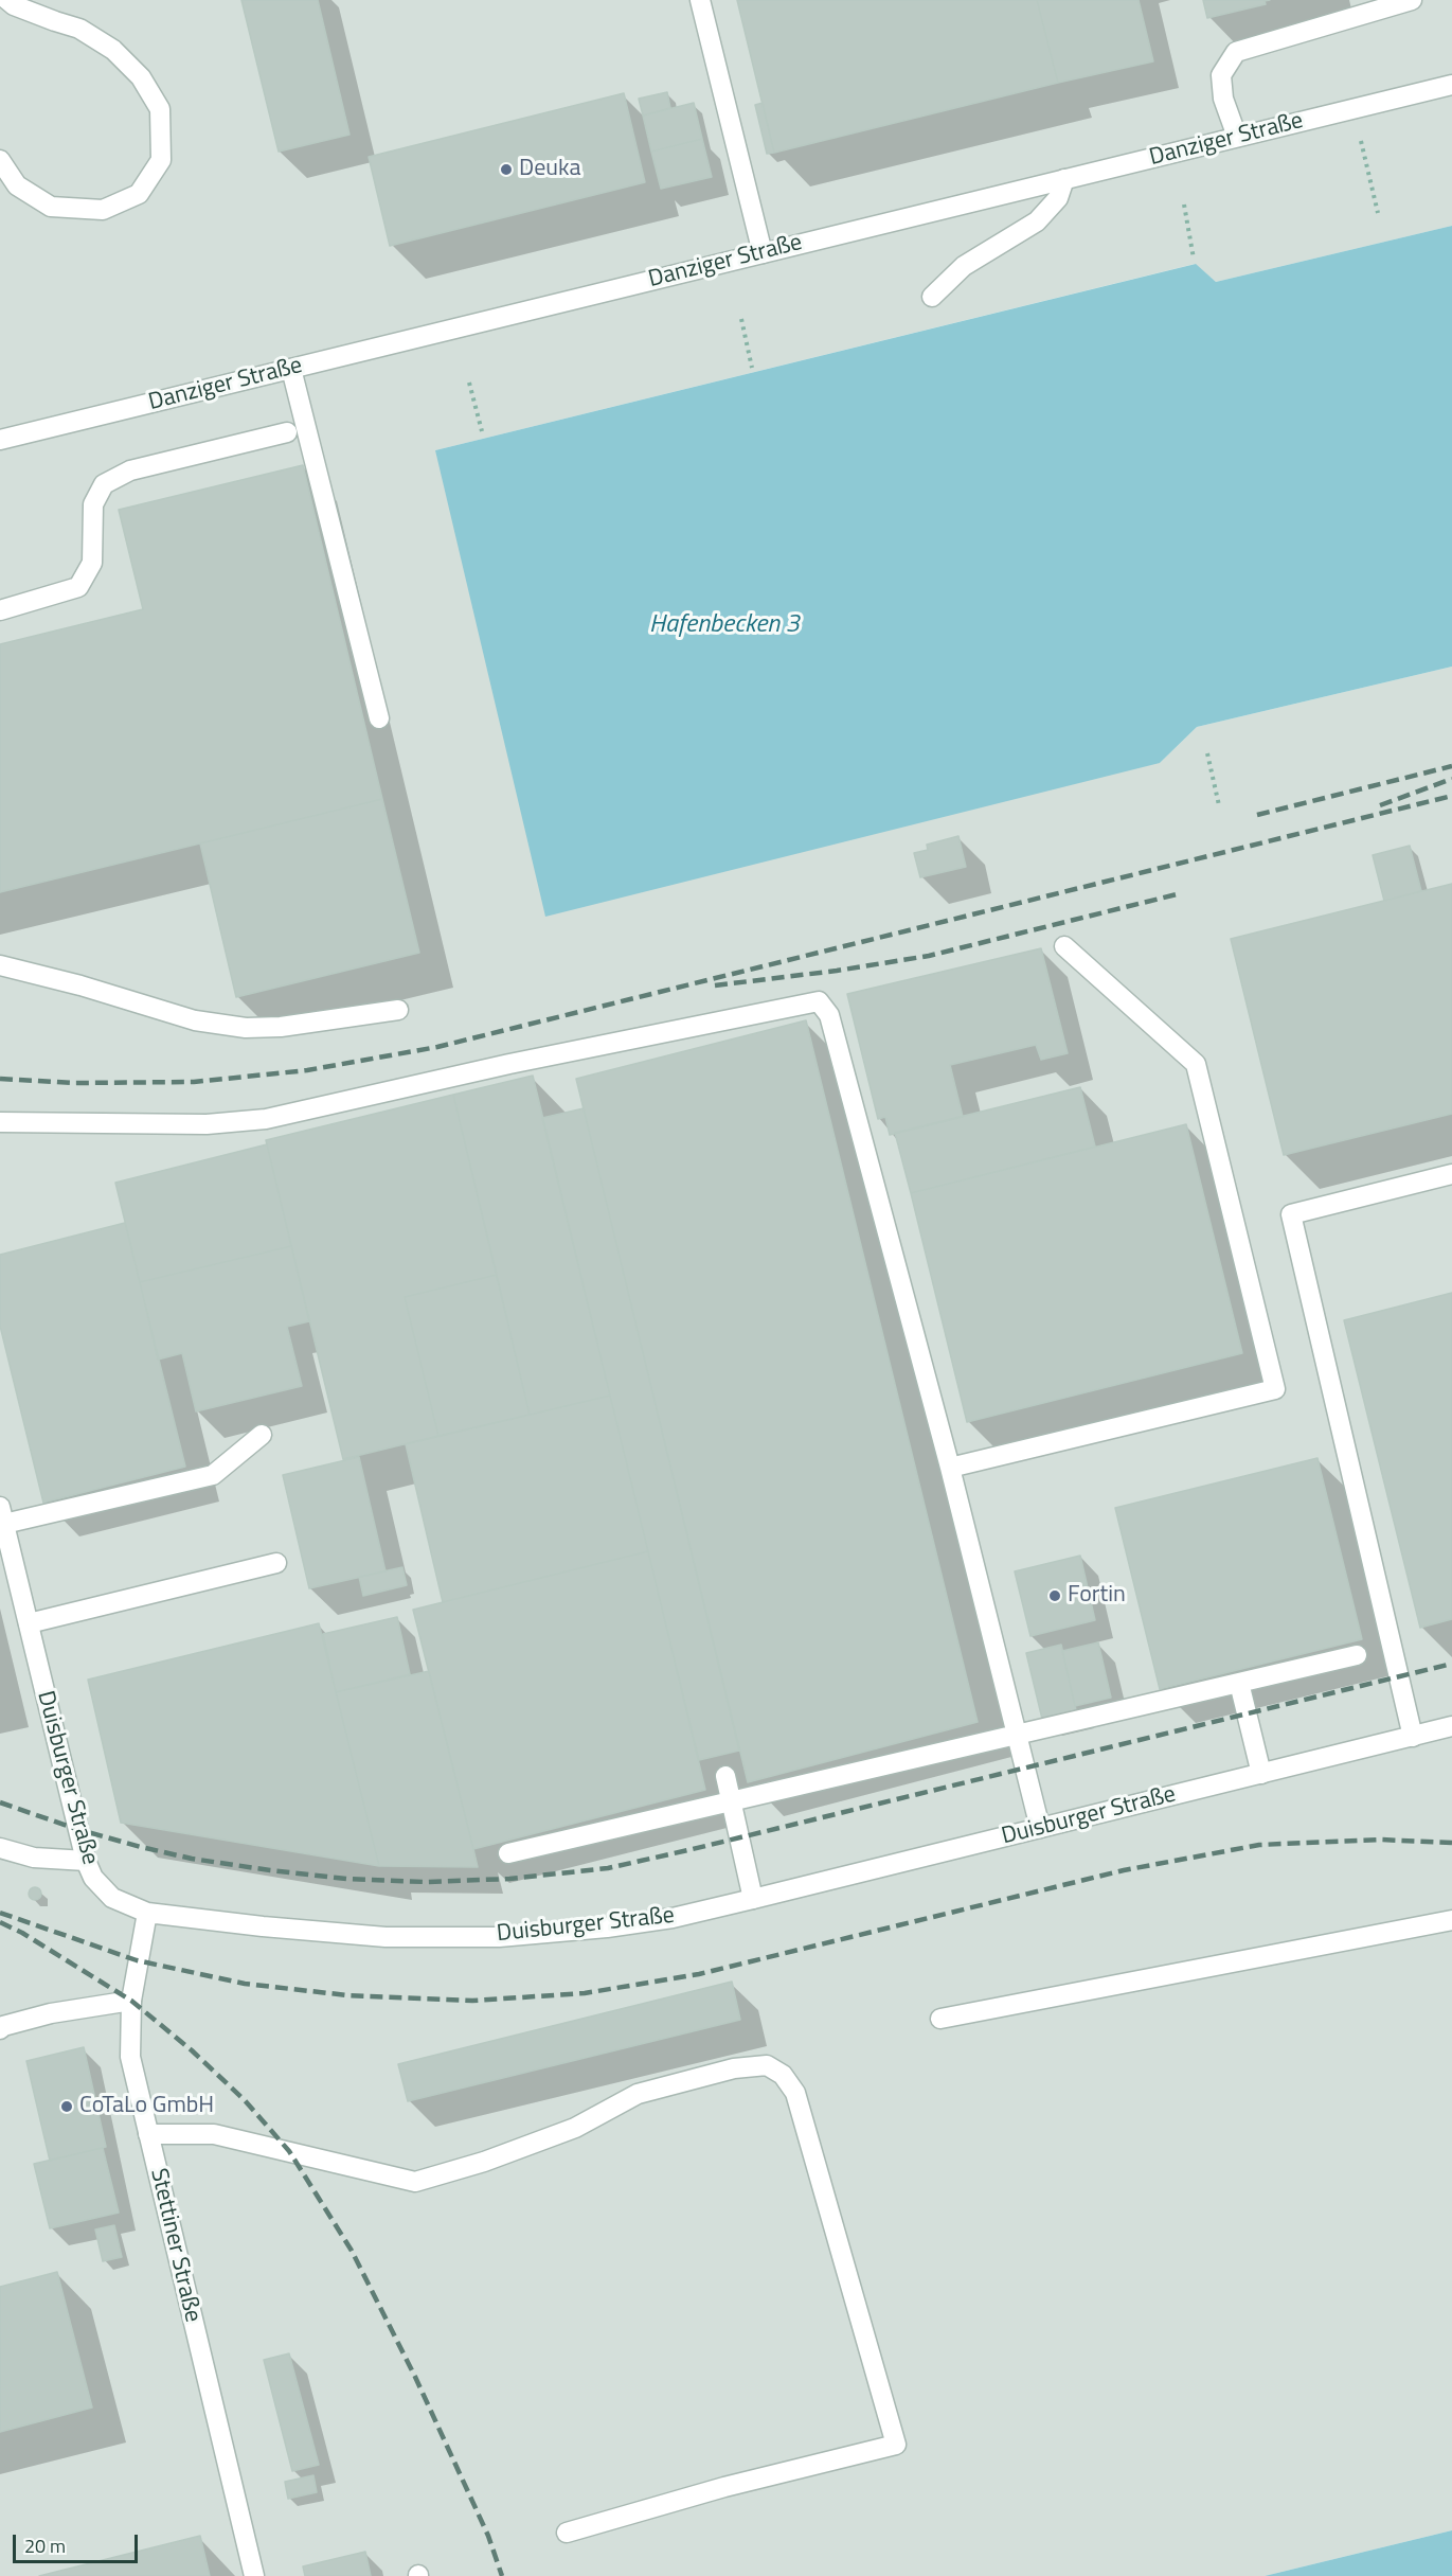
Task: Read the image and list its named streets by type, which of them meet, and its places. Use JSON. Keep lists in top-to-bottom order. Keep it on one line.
{"streets":{"street":["Danziger Straße","Duisburger Straße","Stettiner Straße"]},"crossings":[["Duisburger Straße","Stettiner Straße"]],"water":["Hafenbecken 3"],"places":["Deuka","Fortin","CoTaLo GmbH"],"scale_bar":"20 m"}
